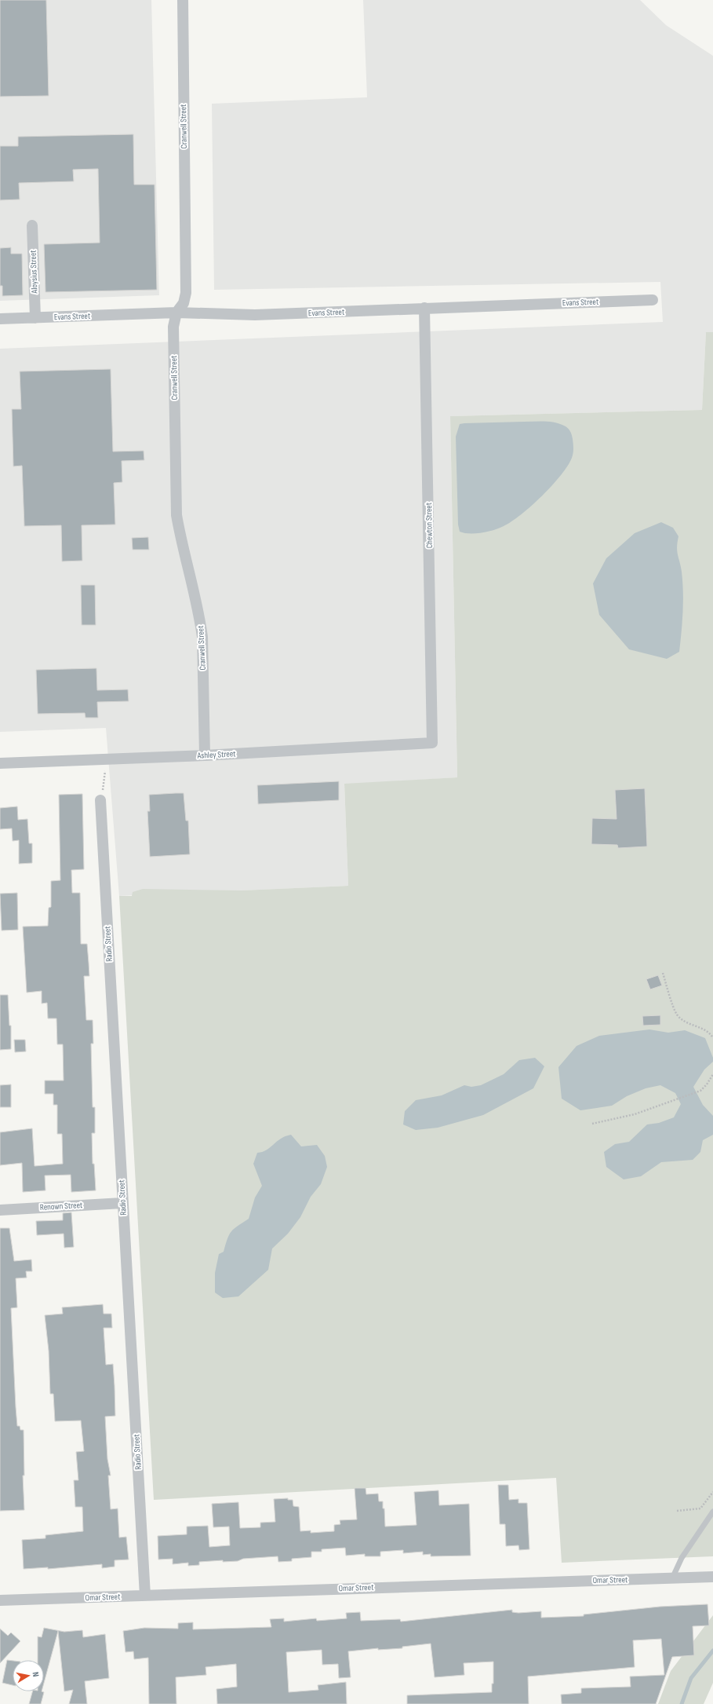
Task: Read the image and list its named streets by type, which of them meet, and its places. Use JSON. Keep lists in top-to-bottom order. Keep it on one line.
{"streets":{"street":["Cranwell Street","Aloysius Street","Evans Street","Chewton Street","Ashley Street","Radio Street","Renown Street","Omar Street"]},"crossings":[["Cranwell Street","Evans Street"],["Cranwell Street","Ashley Street"],["Aloysius Street","Evans Street"],["Evans Street","Chewton Street"],["Chewton Street","Ashley Street"],["Radio Street","Renown Street"],["Radio Street","Omar Street"]],"north":"right"}
